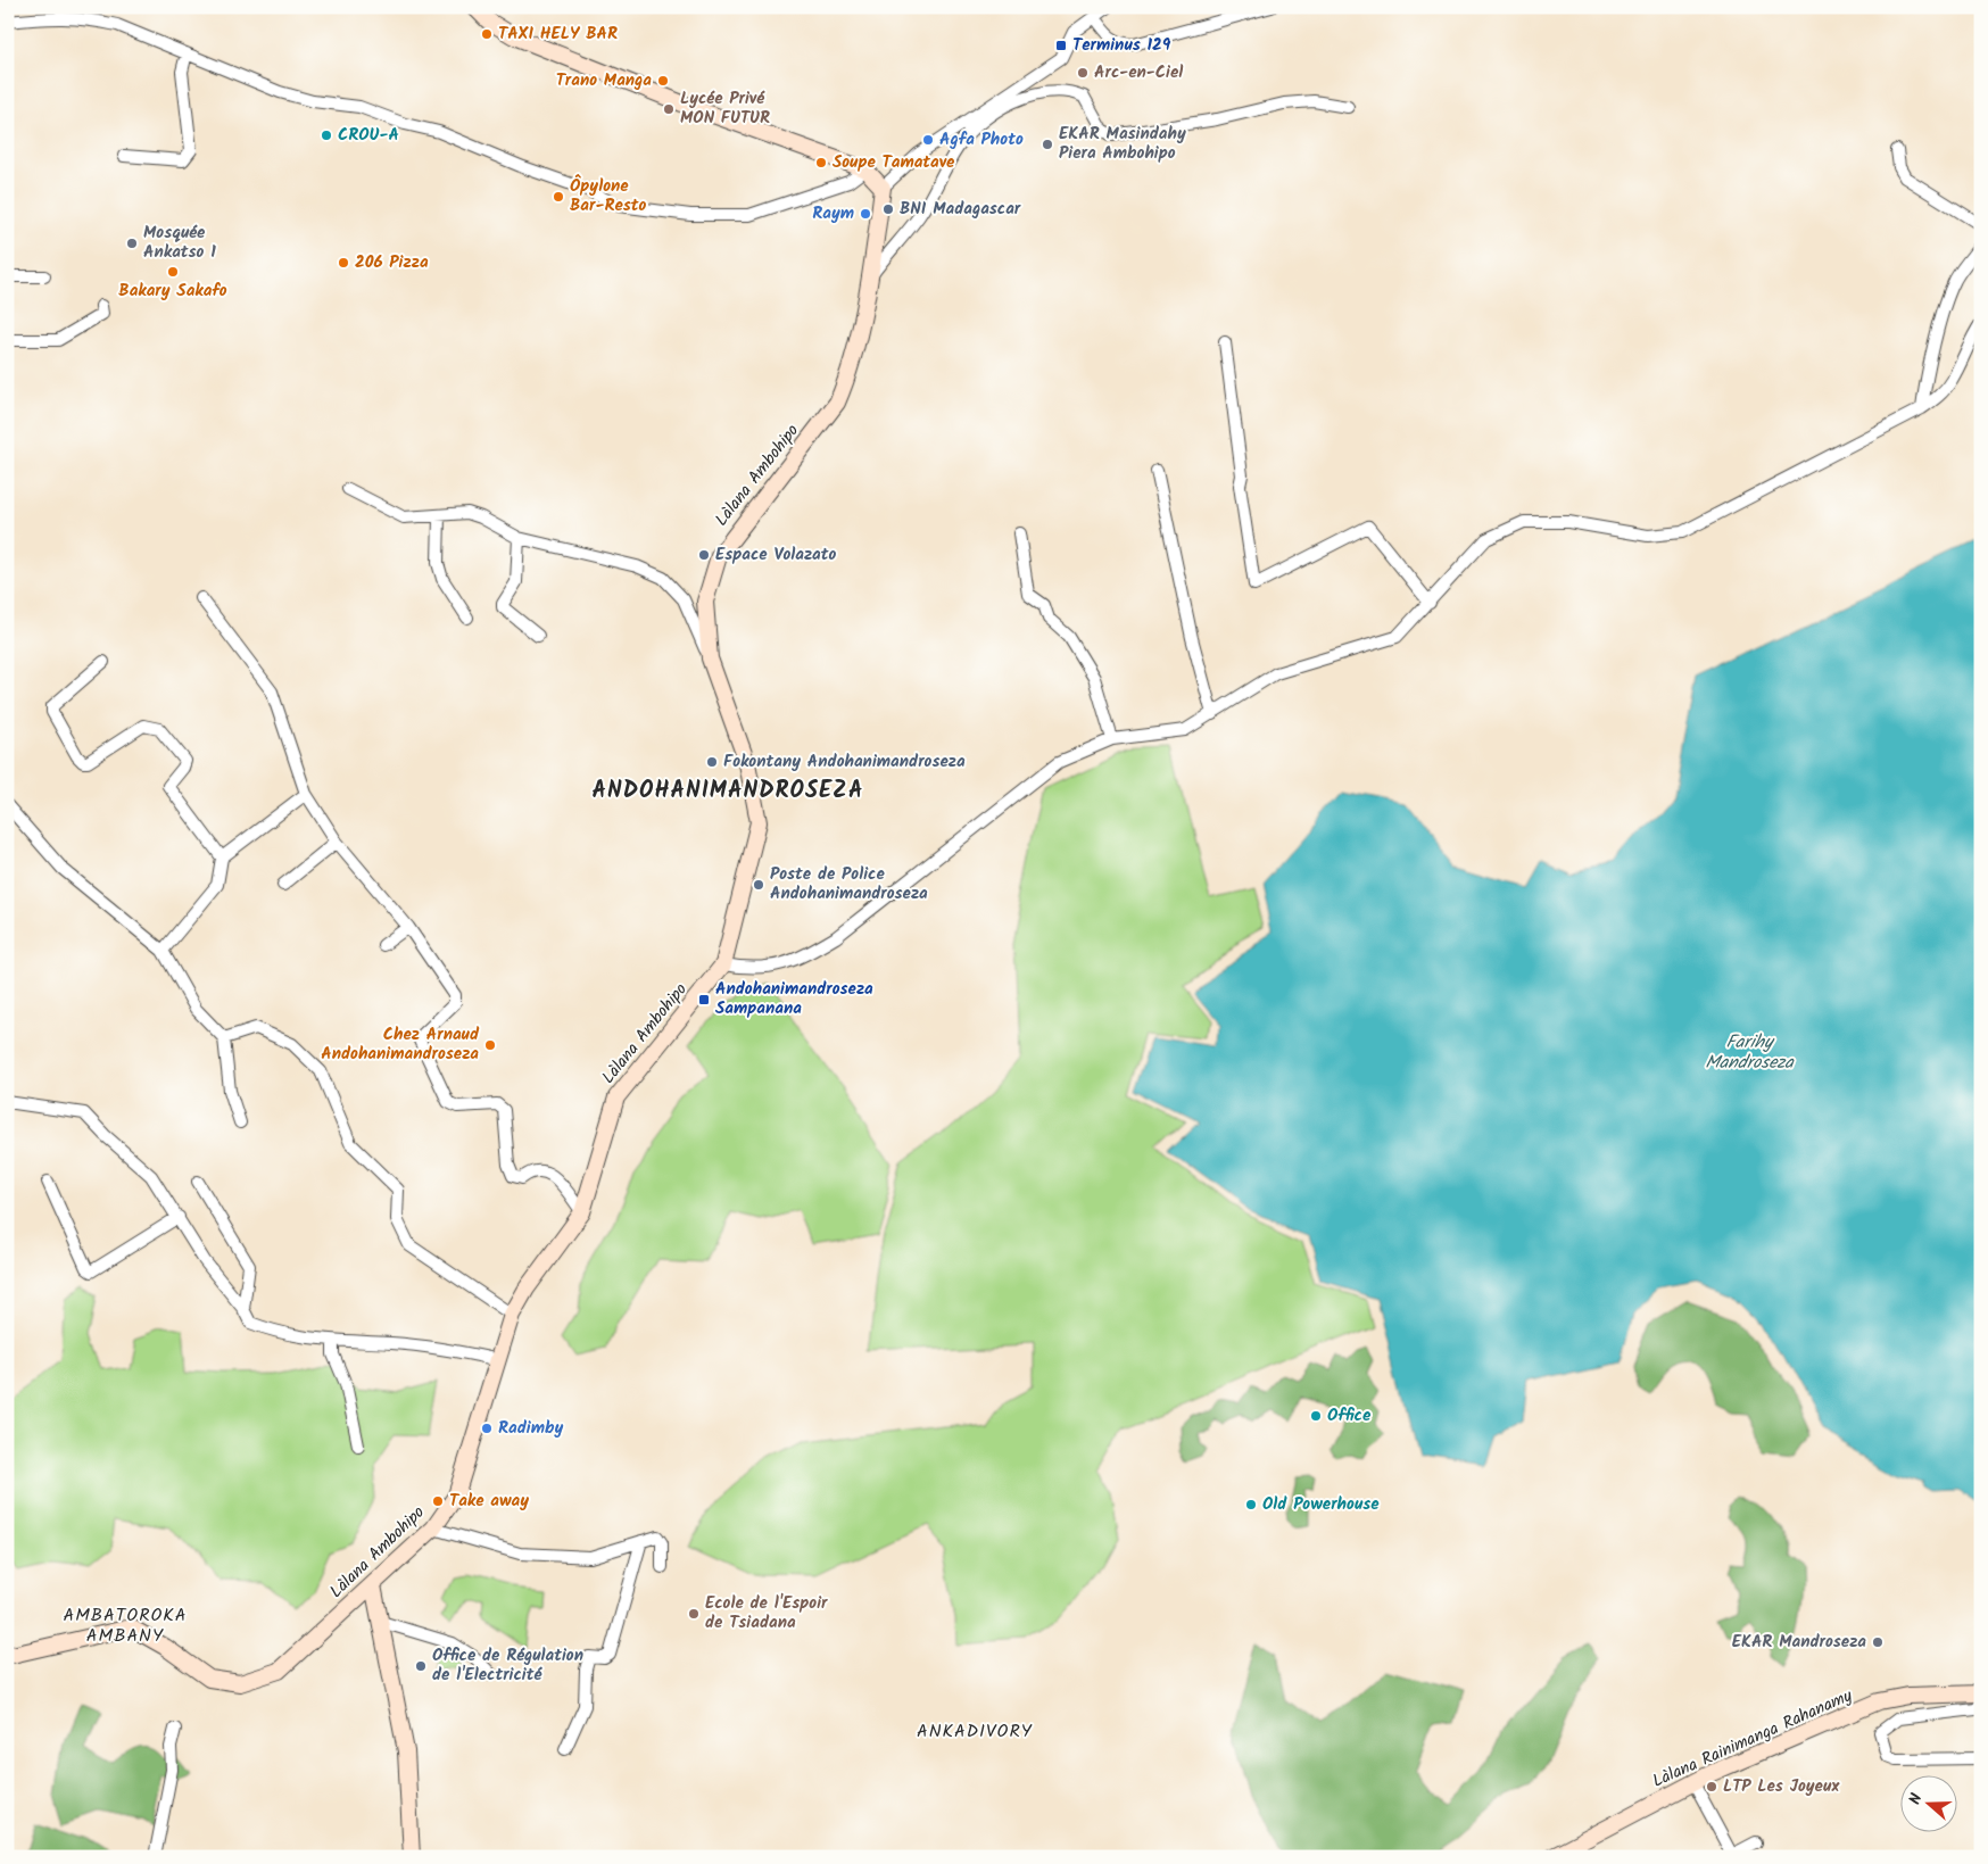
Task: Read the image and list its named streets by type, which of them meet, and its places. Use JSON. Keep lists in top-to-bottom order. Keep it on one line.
{"streets":{"street":["Làlana Ambohipo","Làlana Rainimanga Rahanamy"]},"districts":["ANDOHANIMANDROSEZA","AMBATOROKA AMBANY","ANKADIVORY"],"water":["Farihy Mandroseza"],"places":{"other":["TAXI HELY BAR","Arc-en-Ciel","Trano Manga","Lycée Privé MON FUTUR","CROU-A","Agfa Photo","EKAR Masindahy Piera Ambohipo","Soupe Tamatave","Ôpylone Bar-Resto","BNI Madagascar","Raym","Mosquée Ankatso 1","206 Pizza","Bakary Sakafo","Espace Volazato","Fokontany Andohanimandroseza","Poste de Police Andohanimandroseza","Chez Arnaud Andohanimandroseza","Office","Radimby","Take away","Old Powerhouse","Ecole de l'Espoir de Tsiadana","EKAR Mandroseza","Office de Régulation de l'Electricité","LTP Les Joyeux"],"transit":["Terminus 129","Andohanimandroseza Sampanana"]},"north":"left"}
